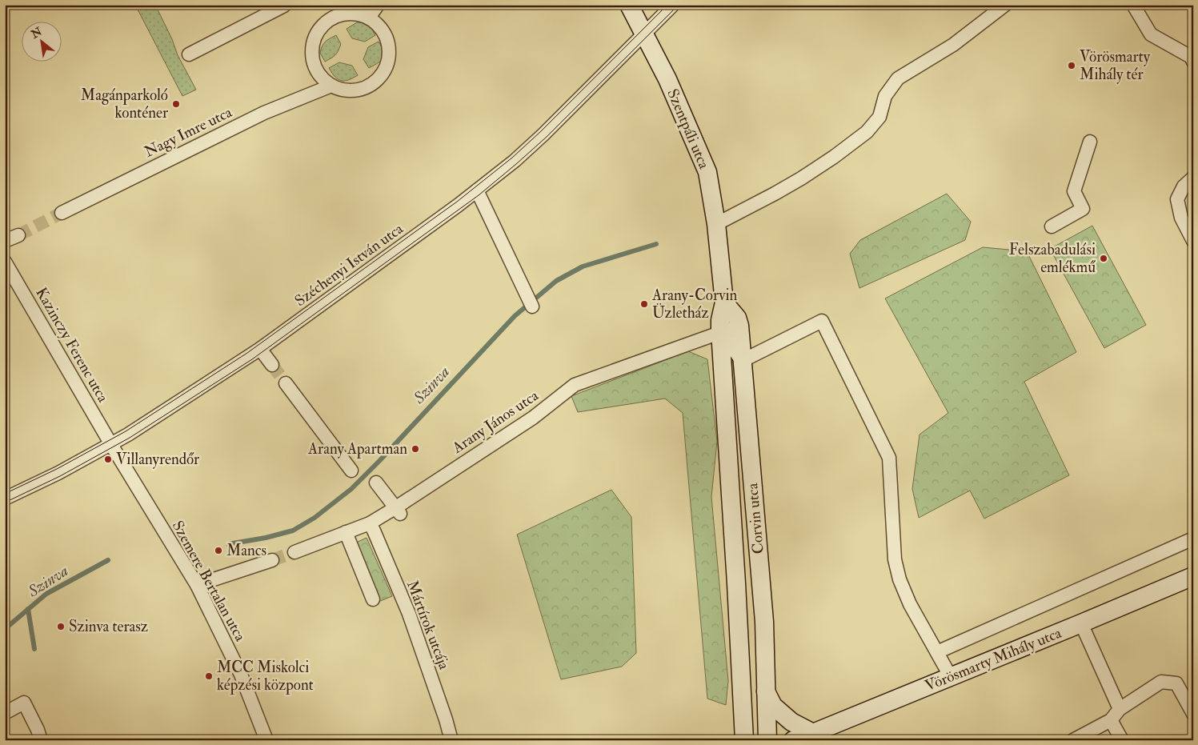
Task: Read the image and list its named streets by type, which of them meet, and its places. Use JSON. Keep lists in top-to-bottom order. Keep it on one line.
{"streets":{"street":["Szentpáli utca","Nagy Imre utca","Széchenyi István utca","Kazinczy Ferenc utca","Arany János utca","Corvin utca","Szemere Bertalan utca","Mártírok utcája","Vörösmarty Mihály utca"]},"crossings":[["Szentpáli utca","Széchenyi István utca"],["Szentpáli utca","Corvin utca"],["Széchenyi István utca","Kazinczy Ferenc utca"],["Széchenyi István utca","Szemere Bertalan utca"],["Kazinczy Ferenc utca","Szemere Bertalan utca"],["Arany János utca","Corvin utca"],["Arany János utca","Mártírok utcája"]],"water":["Szinva"],"places":["Vörösmarty Mihály tér","Magánparkoló konténer","Felszabadulási emlékmű","Arany-Corvin Üzletház","Arany Apartman","Villanyrendőr","Mancs","Szinva terasz","MCC Miskolci képzési központ"],"north":"top left"}
